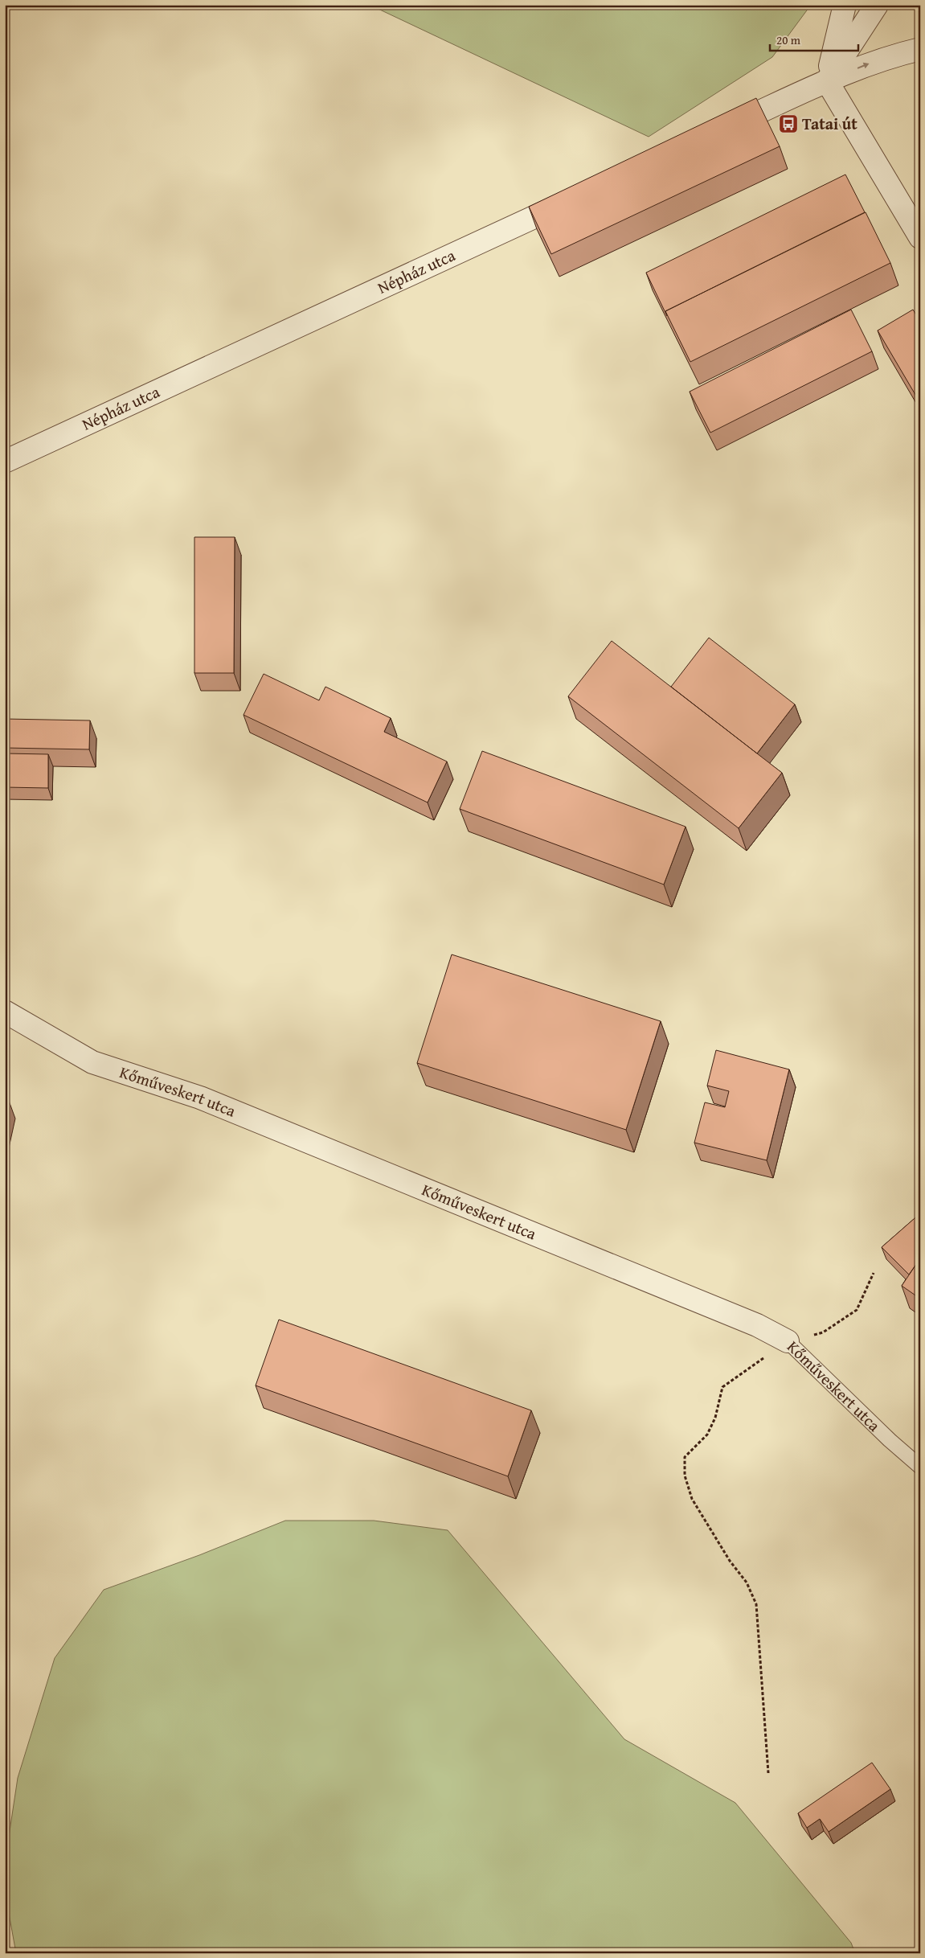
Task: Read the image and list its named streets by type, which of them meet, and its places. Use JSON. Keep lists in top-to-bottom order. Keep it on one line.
{"streets":{"street":["Népház utca","Kőműveskert utca"]},"places":{"bus stop":["Tatai út"]},"scale_bar":"20 m"}
